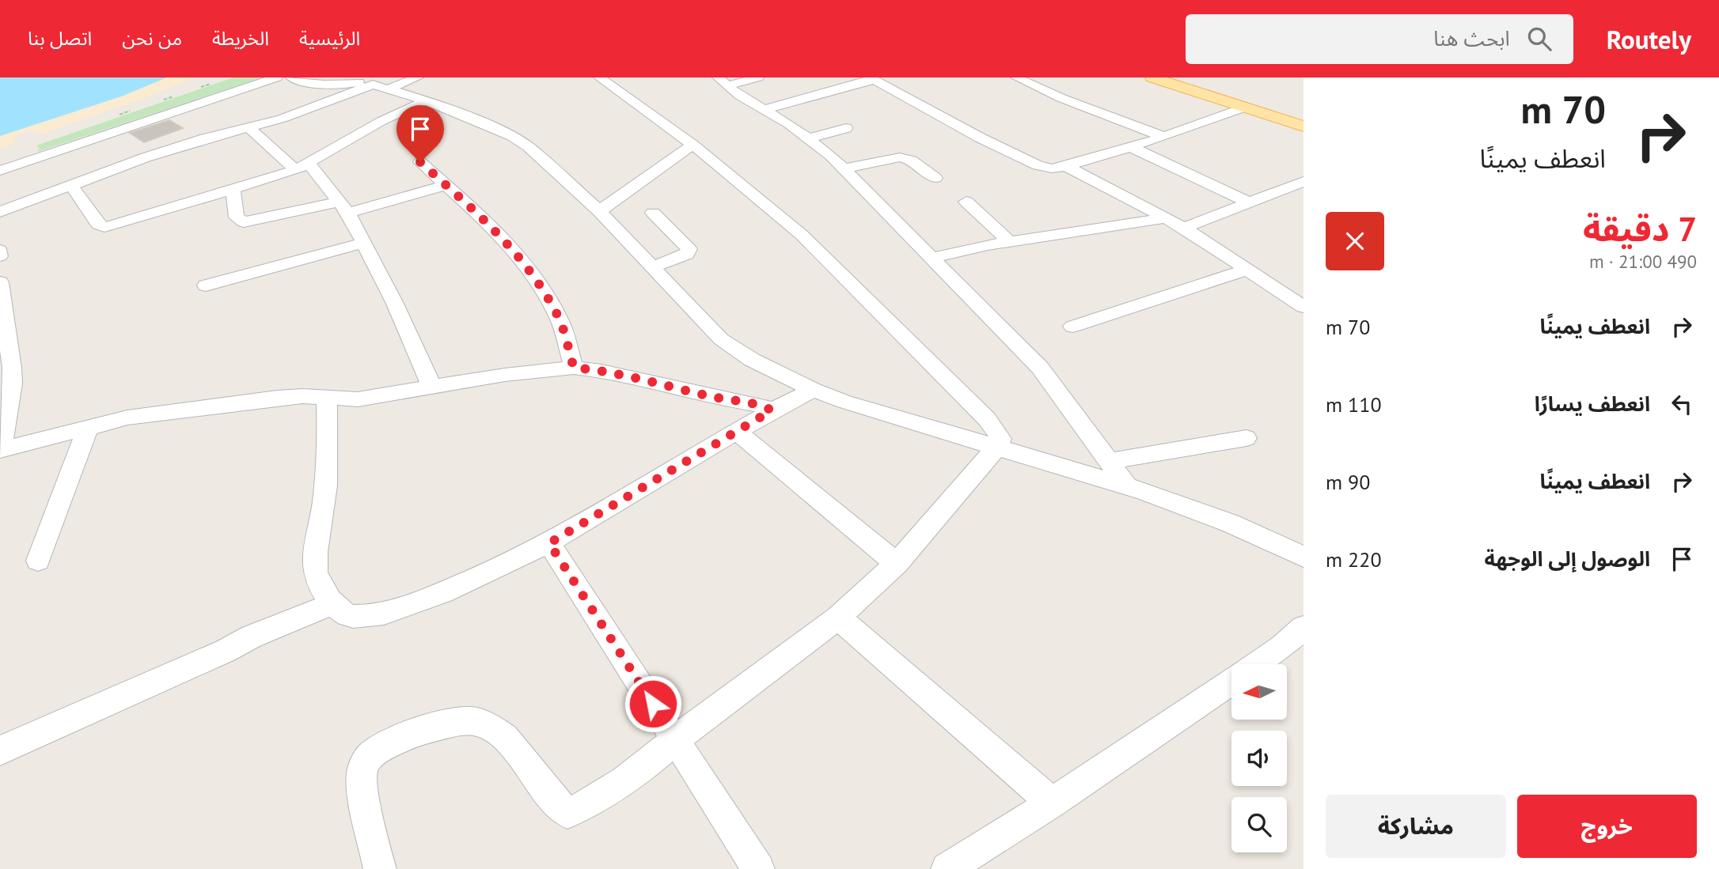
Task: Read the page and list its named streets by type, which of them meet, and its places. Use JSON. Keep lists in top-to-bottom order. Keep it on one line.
{"north":"left","page":{"header":"Routely","search":"ابحث هنا","nav":["الرئيسية","الخريطة","من نحن","اتصل بنا"],"turn":["70 m","انعطف يمينًا"],"heading":["7 دقيقة","490 m · 21:00"],"list":[{"name":"انعطف يمينًا","value":"70 m"},{"name":"انعطف يسارًا","value":"110 m"},{"name":"انعطف يمينًا","value":"90 m"},{"name":"الوصول إلى الوجهة","value":"220 m"}],"buttons":["خروج","مشاركة"]}}
